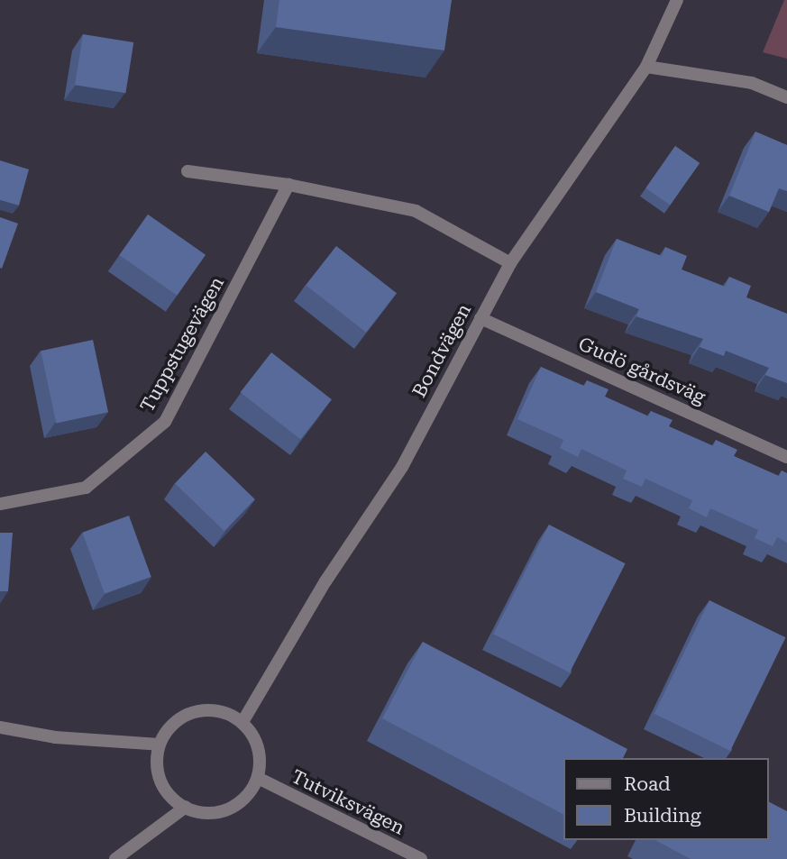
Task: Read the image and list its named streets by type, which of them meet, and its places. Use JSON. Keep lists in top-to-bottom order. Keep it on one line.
{"streets":{"street":["Tuppstugevägen","Bondvägen","Gudö gårdsväg","Tutviksvägen"]},"crossings":[["Bondvägen","Gudö gårdsväg"],["Bondvägen","Tutviksvägen"]],"legend":["Road","Building"]}
